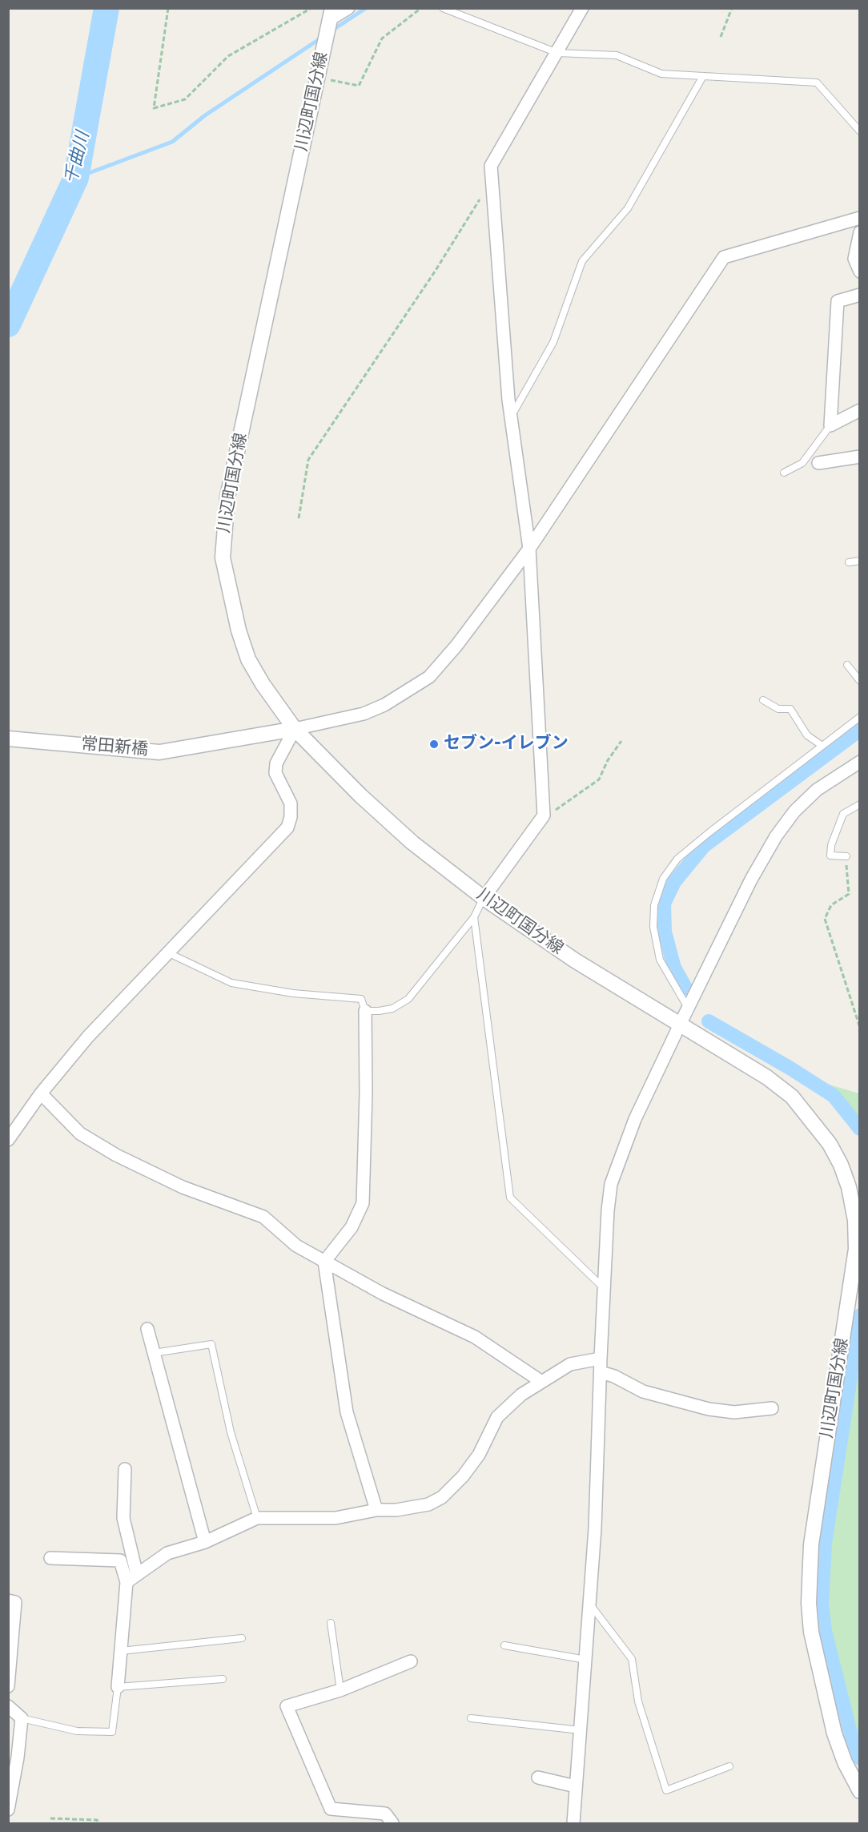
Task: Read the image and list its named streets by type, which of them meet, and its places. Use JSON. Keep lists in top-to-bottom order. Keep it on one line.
{"streets":{"street":["川辺町国分線","常田新橋"]},"crossings":[["川辺町国分線","常田新橋"]],"water":["千曲川"],"places":["セブン-イレブン"]}
